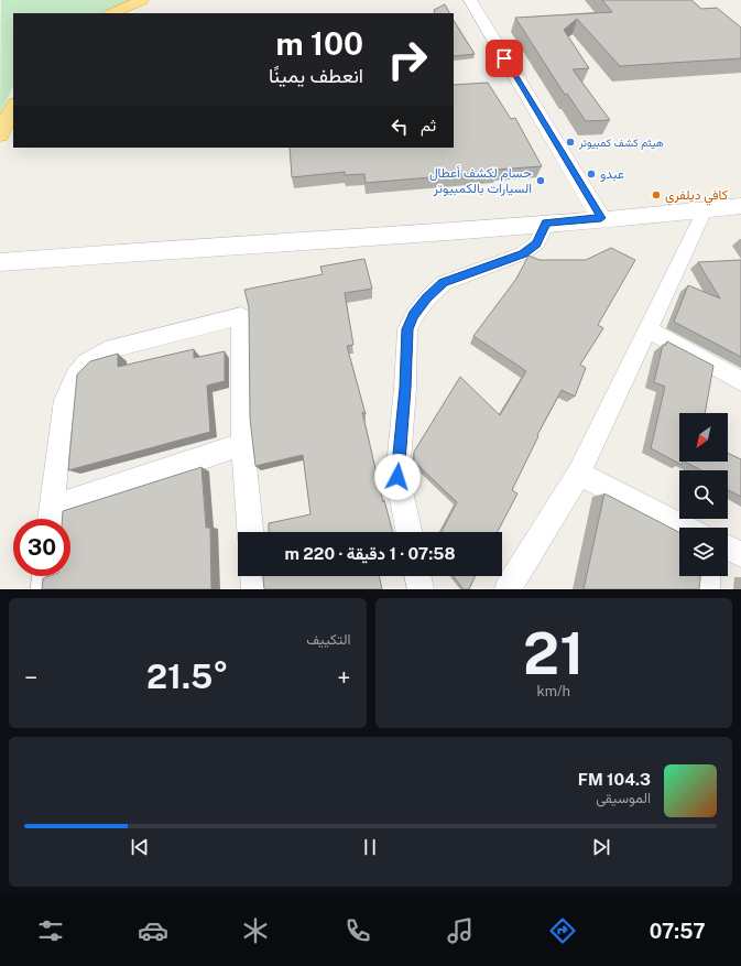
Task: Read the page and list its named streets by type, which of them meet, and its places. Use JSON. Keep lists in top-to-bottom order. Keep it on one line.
{"places":["هيثم كشف كمبيوتر","عبدو","حسام لكشف أعطال السيارات بالكمبيوتر","كافي ديلفري"],"north":"bottom left","page":{"turn":["100 m","انعطف يمينًا"],"then":"ثم","limit":"30","trip":"07:58 · 1 دقيقة · 220 m","tile":[["21","km/h"],"التكييف"],"heat":["−","21.5°","+"],"song":["104.3 FM","الموسيقى"],"tabs":"07:57"}}
